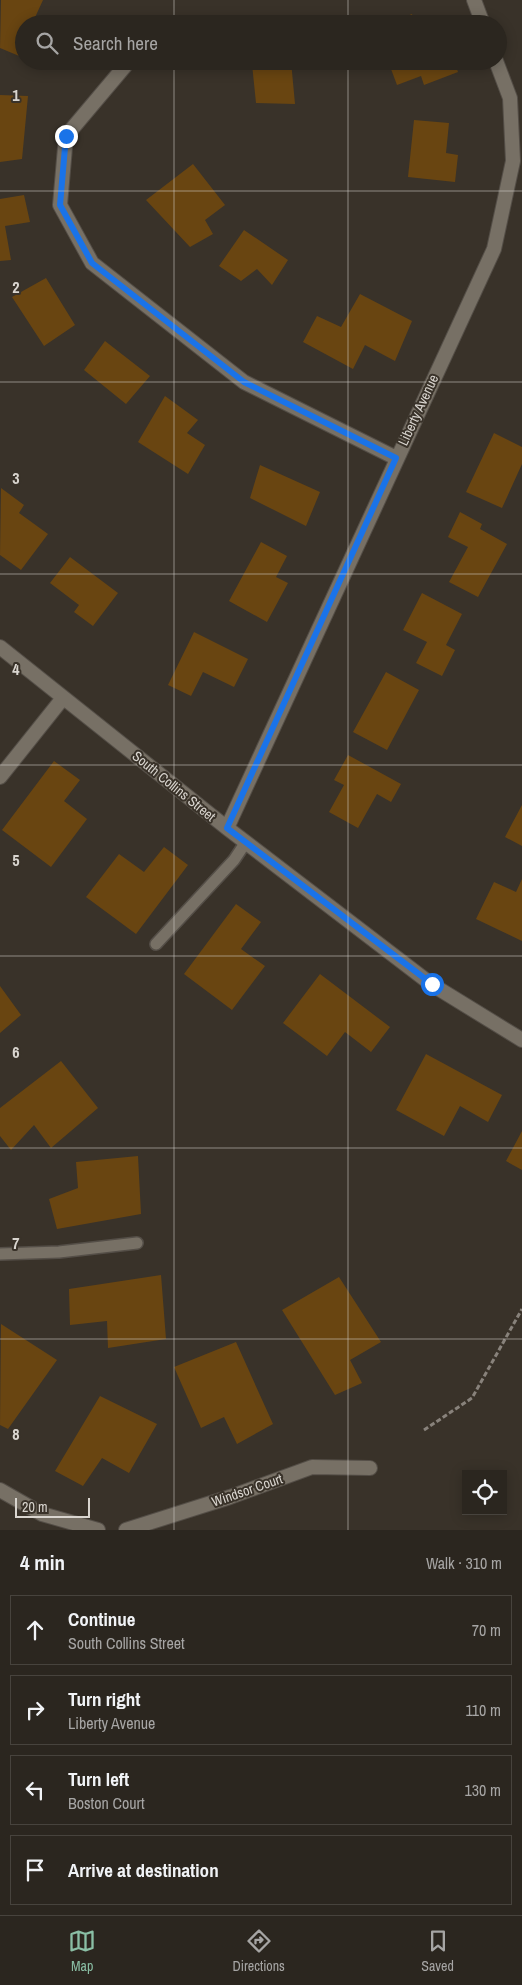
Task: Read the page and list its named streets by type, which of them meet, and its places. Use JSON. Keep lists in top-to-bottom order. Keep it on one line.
{"streets":{"street":["Liberty Avenue","South Collins Street","Windsor Court"]},"crossings":[["Liberty Avenue","South Collins Street"]],"scale_bar":"20 m","page":{"search":"Search here","scale":"20 m","heading":["4 min","Walk · 310 m"],"list":[["Continue","South Collins Street","70 m"],["Turn right","Liberty Avenue","110 m"],["Turn left","Boston Court","130 m"],"Arrive at destination"],"nav":["Map","Directions","Saved"]},"grid":{"rows":["1","2","3","4","5","6","7","8"]}}
